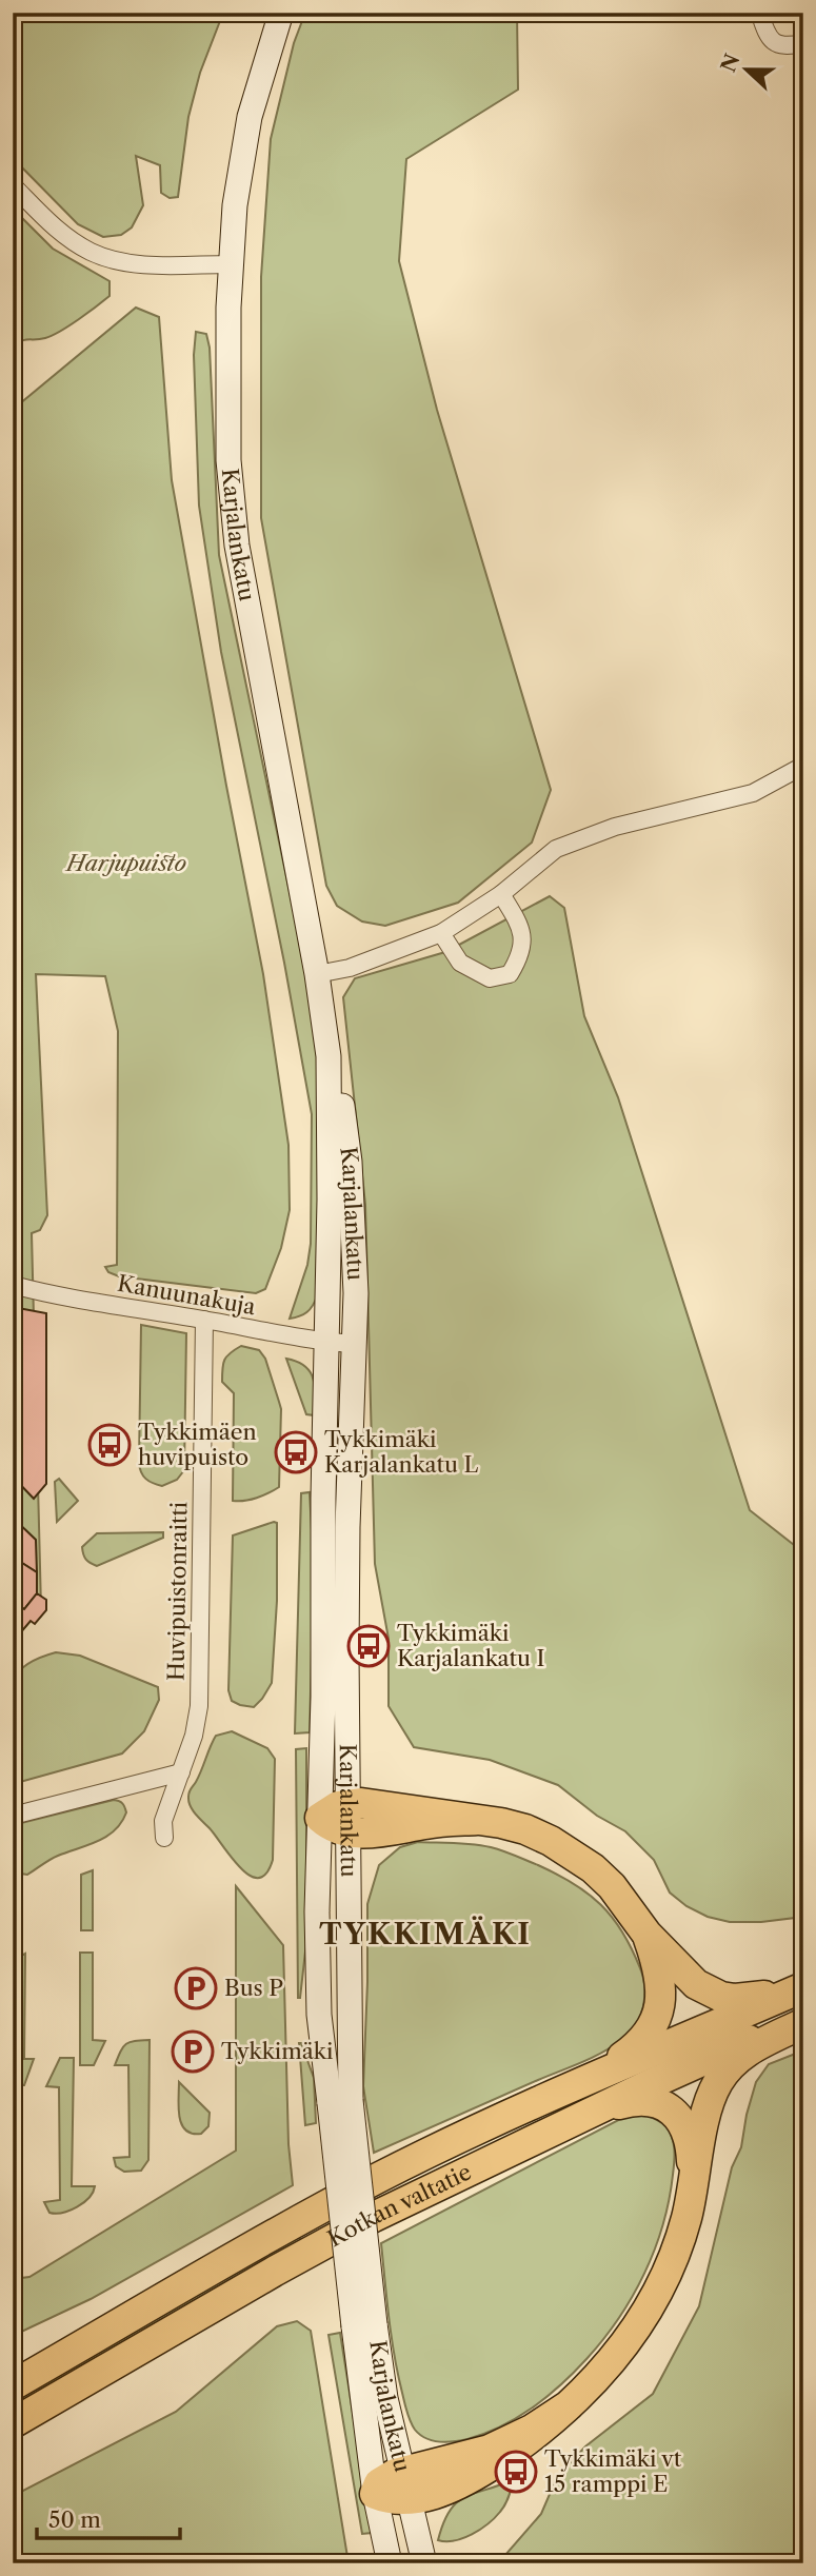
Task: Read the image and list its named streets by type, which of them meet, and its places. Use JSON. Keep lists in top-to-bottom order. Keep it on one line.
{"streets":{"highway":["Kotkan valtatie"],"main road":["Karjalankatu"],"street":["Kanuunakuja","Huvipuistonraitti"]},"crossings":[["Karjalankatu","Kanuunakuja"],["Kanuunakuja","Huvipuistonraitti"]],"districts":["TYKKIMÄKI"],"parks":["Harjupuisto"],"places":{"bus stop":["Tykkimäen huvipuisto","Tykkimäki Karjalankatu L","Tykkimäki Karjalankatu I","Tykkimäki vt 15 ramppi E"],"parking":["Bus P","Tykkimäki"]},"scale_bar":"50 m","north":"left"}
